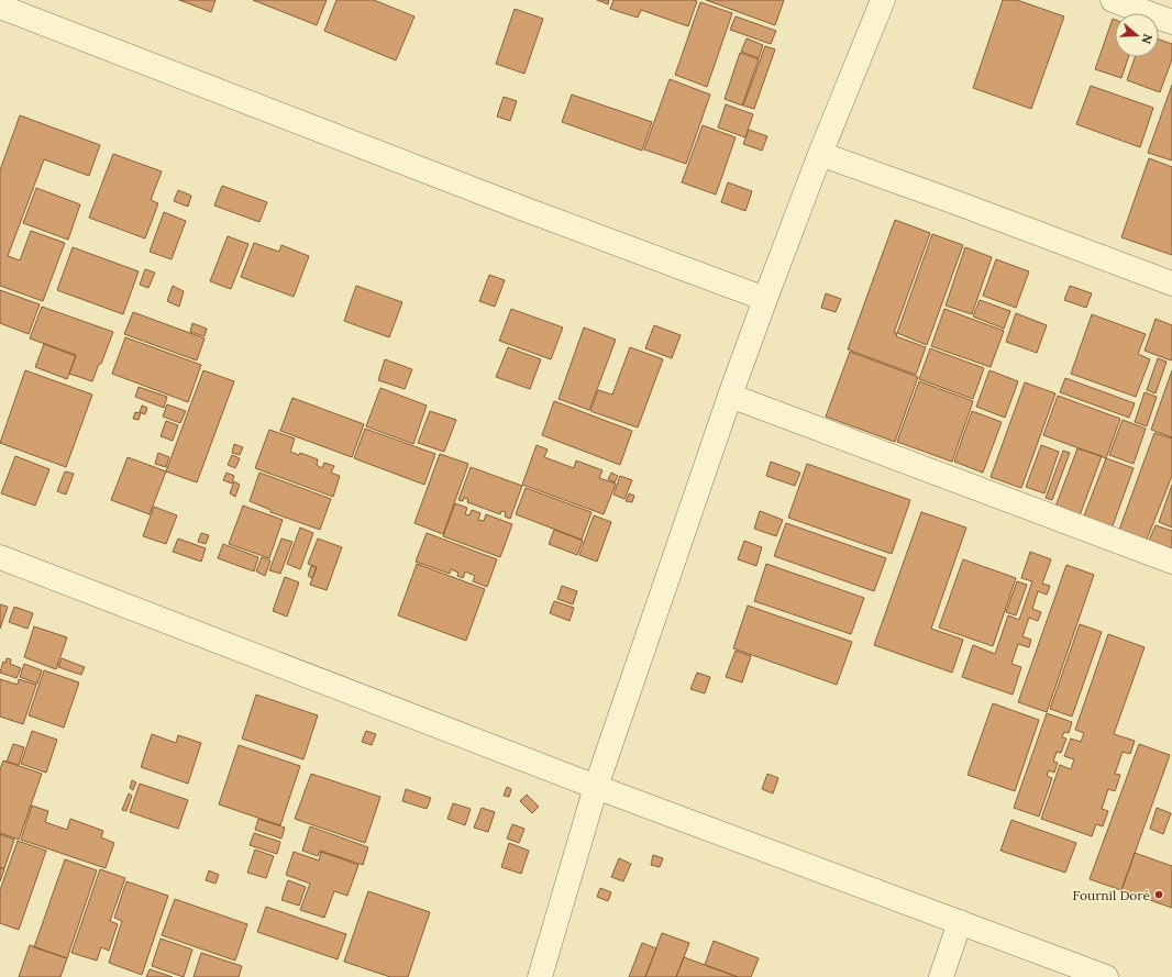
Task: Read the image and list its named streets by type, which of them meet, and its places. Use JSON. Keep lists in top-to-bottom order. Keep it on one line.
{"places":["Fournil Doré"],"north":"right"}
